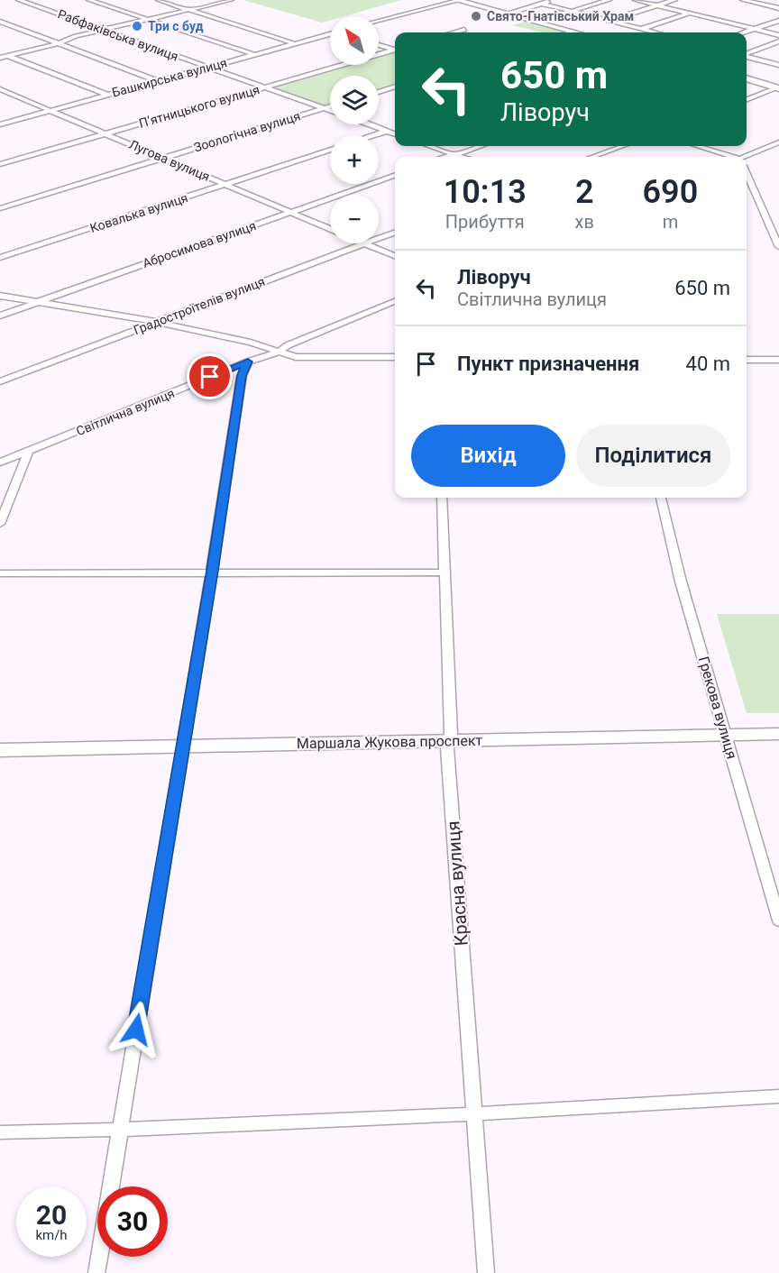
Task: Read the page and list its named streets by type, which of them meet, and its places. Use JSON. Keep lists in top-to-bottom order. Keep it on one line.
{"streets":{"street":["Рабфаківська вулиця","Башкирська вулиця","П’ятницького вулиця","Зоологічна вулиця","Лугова вулиця","Ковалька вулиця","Абросимова вулиця","Градостроїтелiв вулиця","Світлична вулиця","Грекова вулиця","Маршала Жукова проспект","Красна вулиця"]},"crossings":[["Рабфаківська вулиця","Башкирська вулиця"],["Рабфаківська вулиця","П’ятницького вулиця"],["Рабфаківська вулиця","Зоологічна вулиця"],["Башкирська вулиця","Лугова вулиця"],["П’ятницького вулиця","Лугова вулиця"],["Зоологічна вулиця","Лугова вулиця"],["Лугова вулиця","Ковалька вулиця"],["Лугова вулиця","Абросимова вулиця"],["Лугова вулиця","Градостроїтелiв вулиця"],["Грекова вулиця","Маршала Жукова проспект"],["Маршала Жукова проспект","Красна вулиця"]],"places":["Свято-Гнатівський Храм","Три с буд"],"north":"top left","page":{"map_buttons":["+","−"],"turn":["650 m","Ліворуч"],"eta":["10:13","Прибуття","2","хв","690","m"],"list":[{"name":"Ліворуч","note":"Світлична вулиця","value":"650 m"},{"name":"Пункт призначення","value":"40 m"}],"buttons":["Вихід","Поділитися"],"speed":"20 km/h","limit":"30"}}
